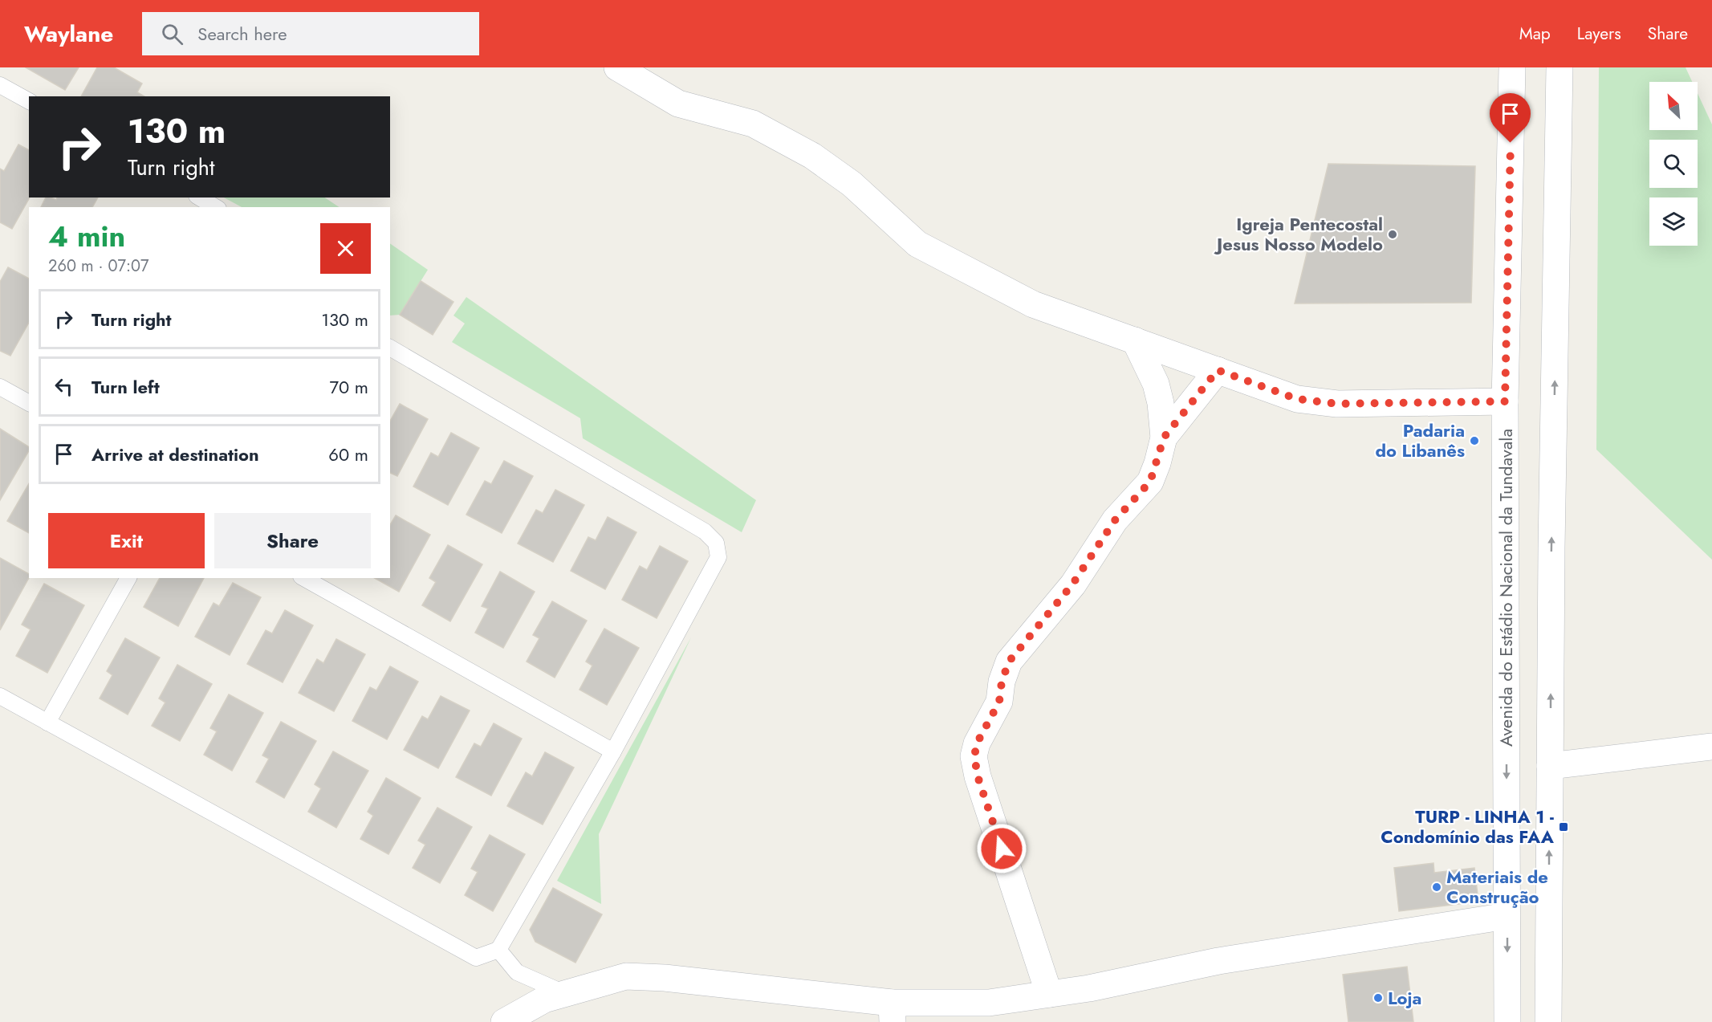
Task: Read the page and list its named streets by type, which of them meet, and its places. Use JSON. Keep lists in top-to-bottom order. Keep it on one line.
{"streets":{"street":["Avenida do Estádio Nacional da Tundavala"]},"places":{"other":["Igreja Pentecostal Jesus Nosso Modelo","Padaria do Libanês","Materiais de Construção","Loja"],"transit":["TURP - LINHA 1 - Condomínio das FAA"]},"north":"top left","page":{"header":"Waylane","search":"Search here","nav":["Map","Layers","Share"],"turn":["130 m","Turn right"],"heading":["4 min","260 m · 07:07"],"list":[{"name":"Turn right","value":"130 m"},{"name":"Turn left","value":"70 m"},{"name":"Arrive at destination","value":"60 m"}],"buttons":["Exit","Share"]}}
